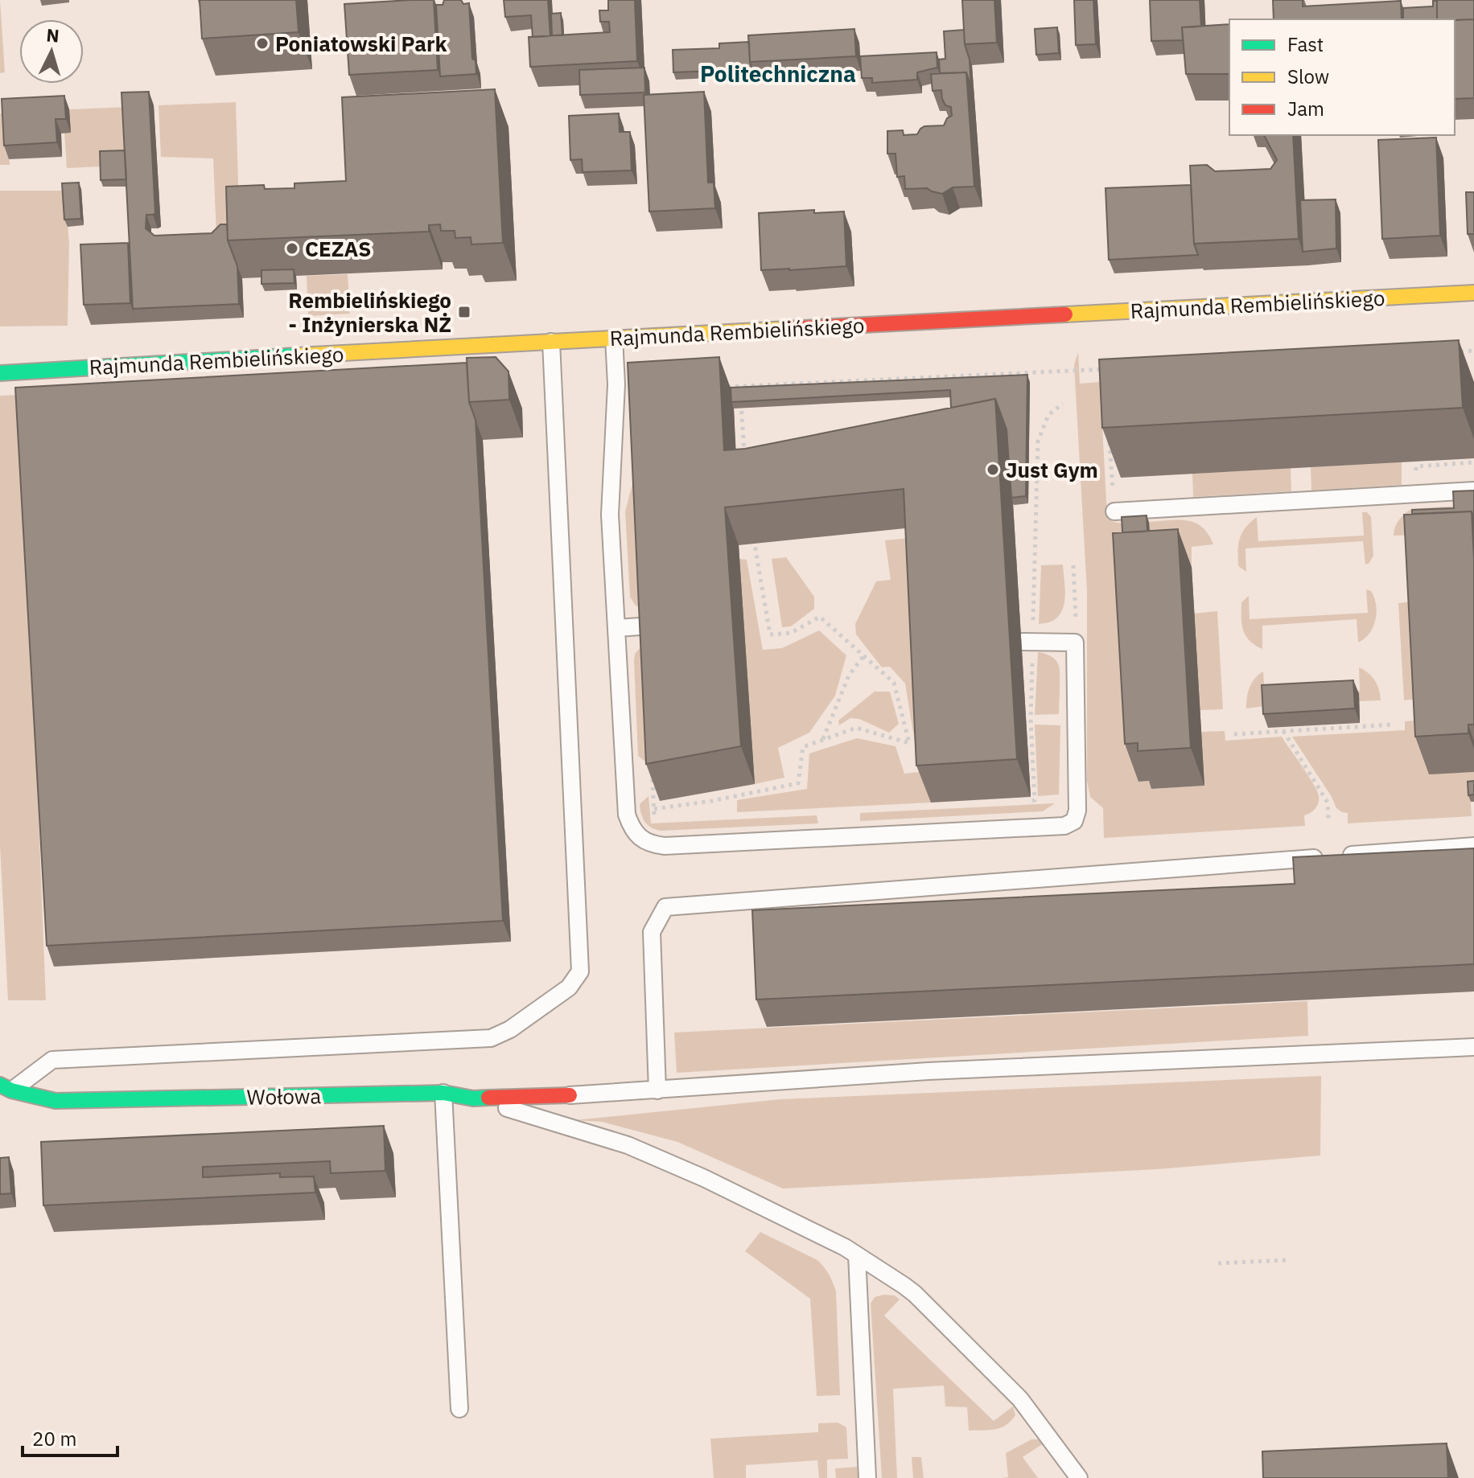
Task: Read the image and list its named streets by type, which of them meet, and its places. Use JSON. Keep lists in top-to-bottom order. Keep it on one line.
{"streets":{"street":["Rajmunda Rembielińskiego","Wołowa"]},"districts":["Politechniczna"],"places":{"other":["Poniatowski Park","CEZAS","Just Gym"],"transit":["Rembielińskiego - Inżynierska NŻ"]},"legend":["Fast","Slow","Jam"],"scale_bar":"20 m","north":"top"}
